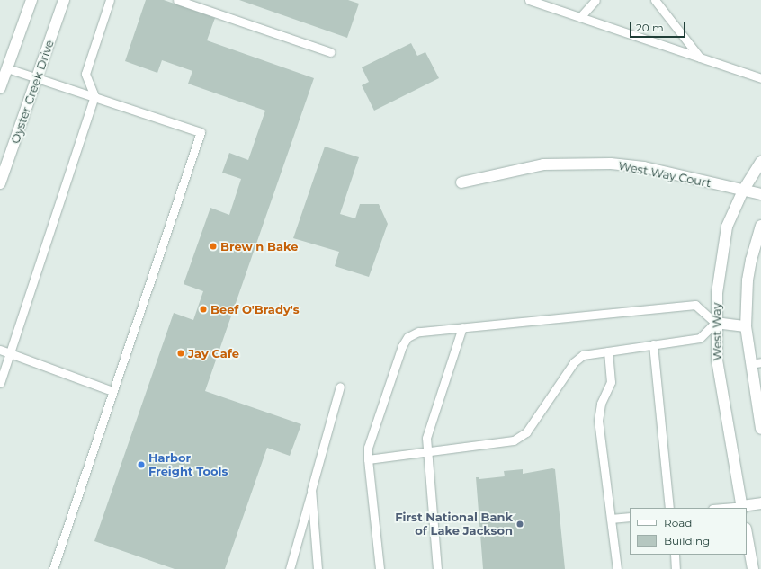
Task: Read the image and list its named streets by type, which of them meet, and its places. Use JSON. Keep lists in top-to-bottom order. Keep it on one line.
{"streets":{"street":["Oyster Creek Drive","West Way Court","West Way"]},"crossings":[["West Way Court","West Way"]],"places":["Brew n Bake","Beef O'Brady's","Jay Cafe","Harbor Freight Tools","First National Bank of Lake Jackson"],"legend":["Road","Building"],"scale_bar":"20 m"}
